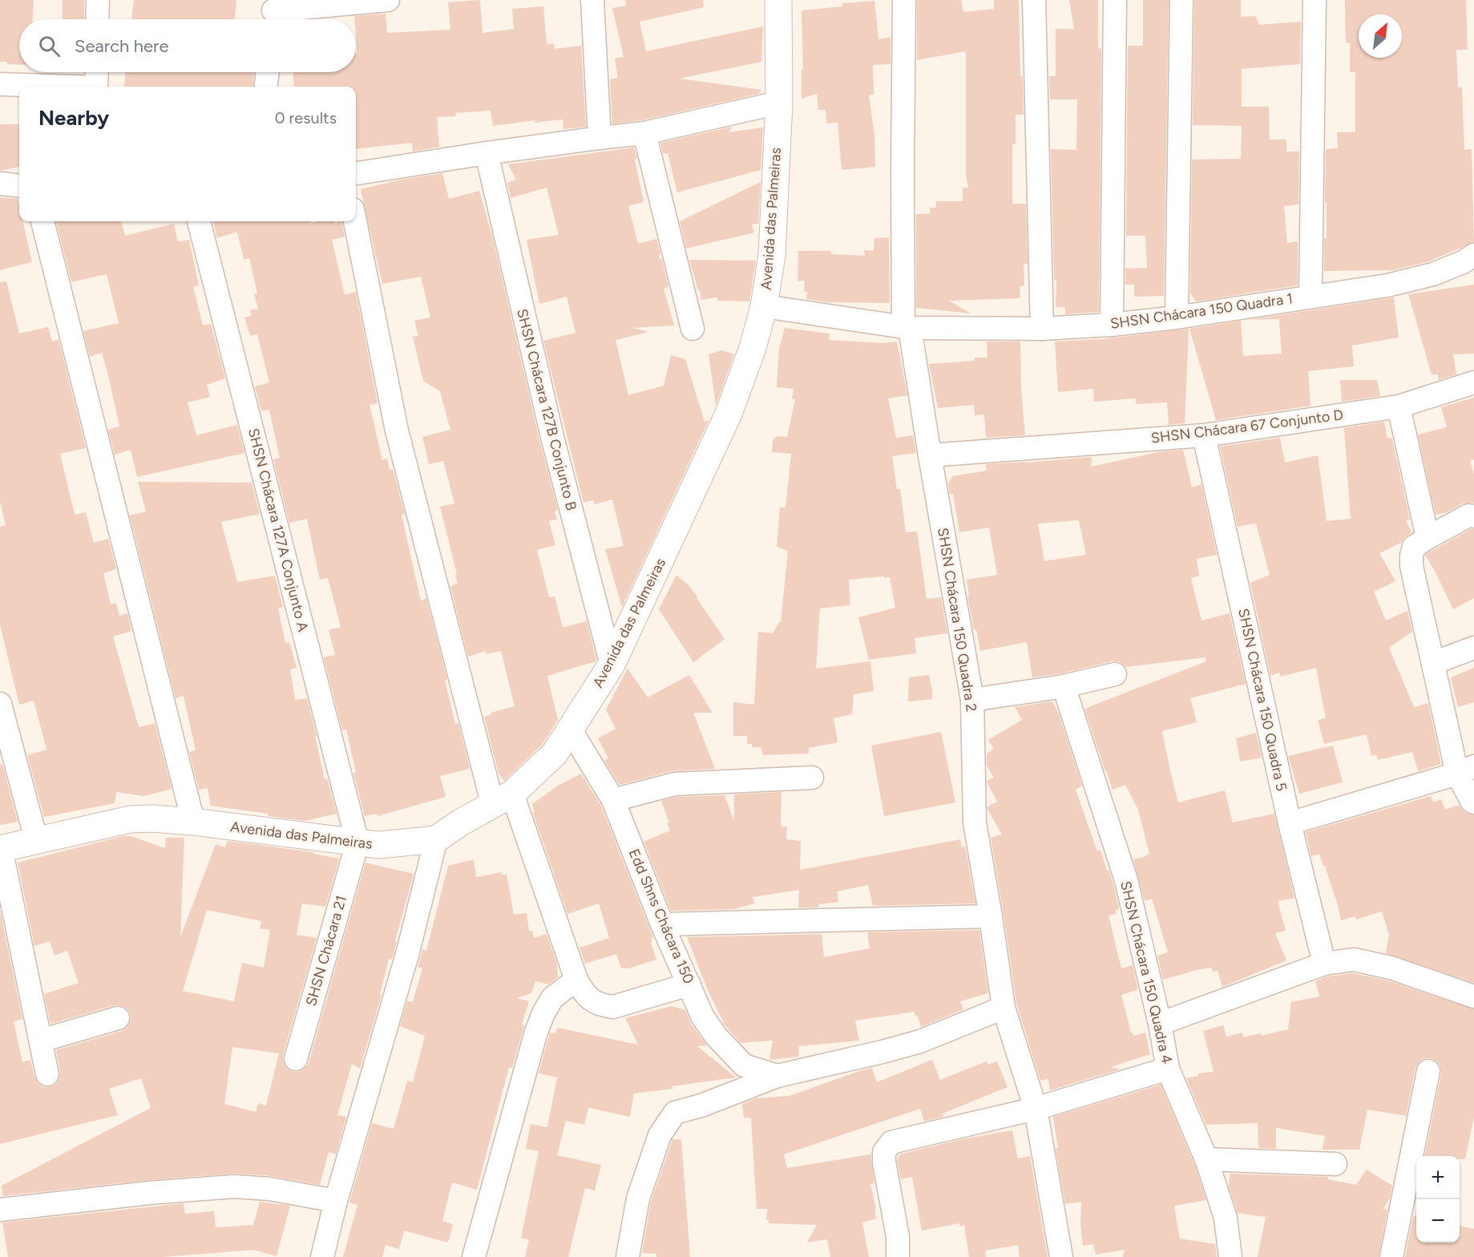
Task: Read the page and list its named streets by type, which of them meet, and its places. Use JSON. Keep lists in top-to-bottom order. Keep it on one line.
{"streets":{"street":["Avenida das Palmeiras","SHSN Chácara 150 Quadra 1","SHSN Chácara 127B Conjunto B","SHSN Chácara 67 Conjunto D","SHSN Chácara 127A Conjunto A","SHSN Chácara 150 Quadra 2","SHSN Chácara 150 Quadra 5","Edd Shns Chácara 150","SHSN Chácara 21","SHSN Chácara 150 Quadra 4"]},"crossings":[["Avenida das Palmeiras","SHSN Chácara 150 Quadra 1"],["Avenida das Palmeiras","SHSN Chácara 127B Conjunto B"],["Avenida das Palmeiras","SHSN Chácara 127A Conjunto A"],["Avenida das Palmeiras","Edd Shns Chácara 150"],["Avenida das Palmeiras","SHSN Chácara 21"],["SHSN Chácara 150 Quadra 1","SHSN Chácara 150 Quadra 2"],["SHSN Chácara 67 Conjunto D","SHSN Chácara 150 Quadra 2"],["SHSN Chácara 67 Conjunto D","SHSN Chácara 150 Quadra 5"],["SHSN Chácara 127A Conjunto A","SHSN Chácara 21"]],"north":"top right","page":{"search":"Search here","heading":["Nearby","0 results"],"map_buttons":["+","−"]}}
